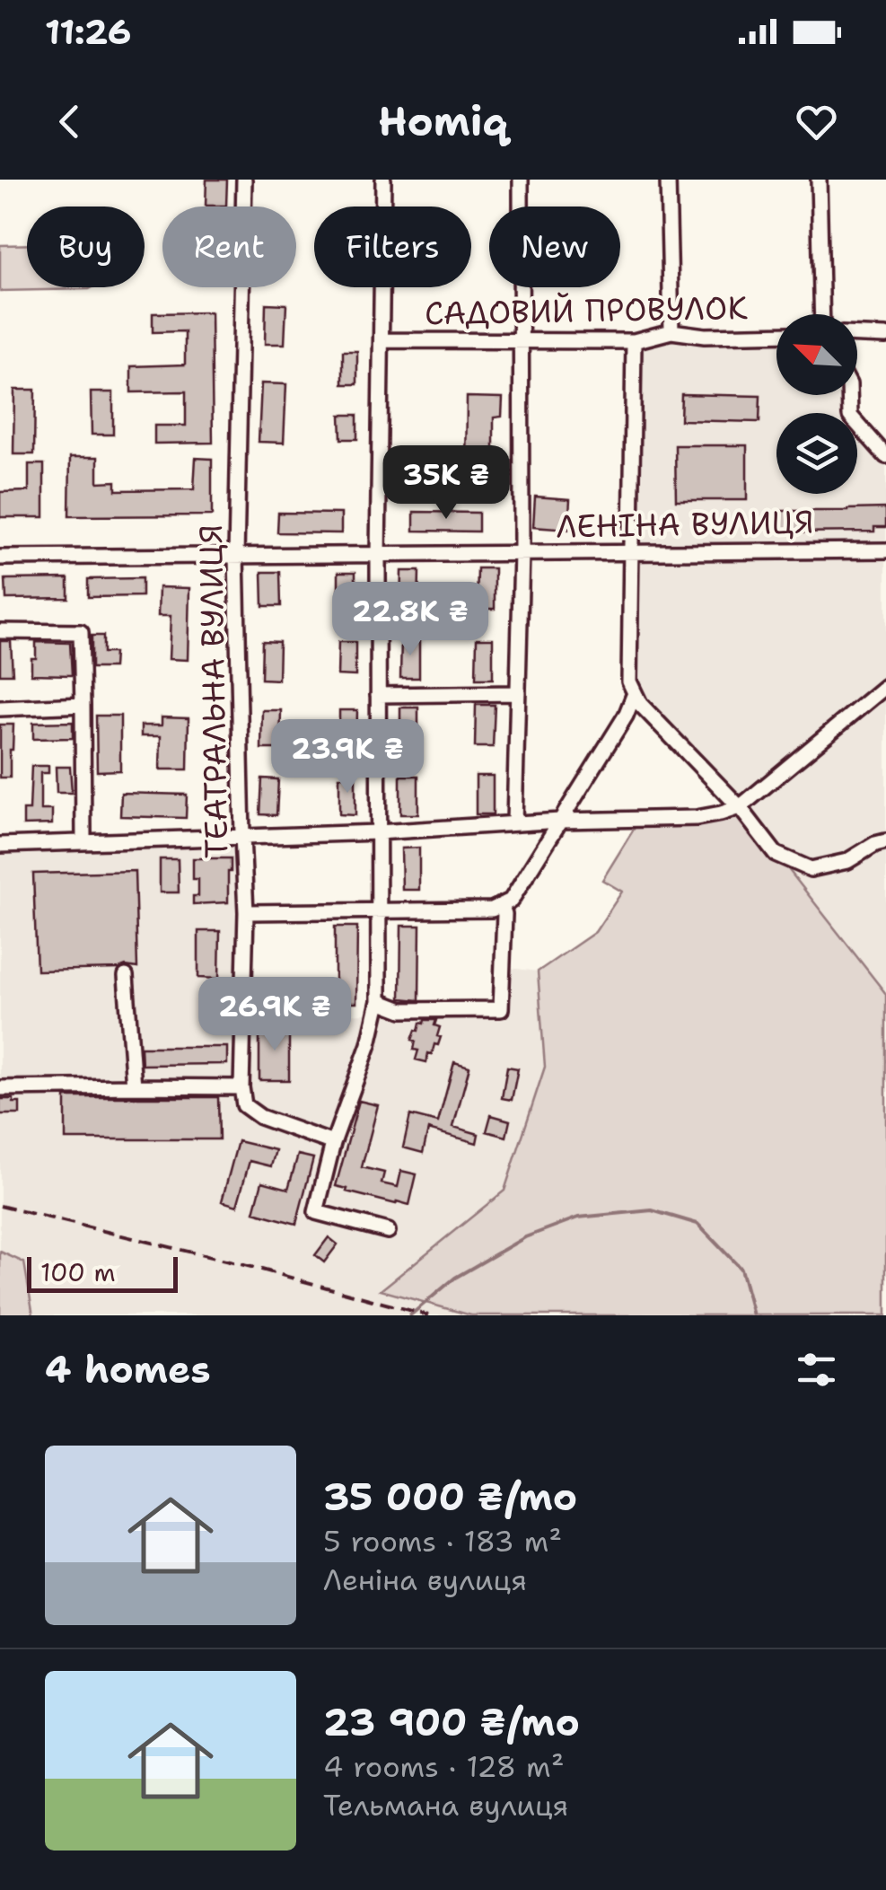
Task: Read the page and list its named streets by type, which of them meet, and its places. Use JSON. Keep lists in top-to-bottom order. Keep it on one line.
{"streets":{"street":["САДОВИЙ ПРОВУЛОК","ЛЕНІНА ВУЛИЦЯ","ТЕАТРАЛЬНА ВУЛИЦЯ"]},"crossings":[["ЛЕНІНА ВУЛИЦЯ","ТЕАТРАЛЬНА ВУЛИЦЯ"]],"scale_bar":"100 m","north":"top left","page":{"status":"11:26","header":"Homiq","chip":["Buy","Rent","Filters","New"],"price":["35K ₴","22.8K ₴","23.9K ₴","26.9K ₴"],"scale":"100 m","heading":"4 homes","list":[{"name":"35 000 ₴/mo","note":"5 rooms · 183 m² · Леніна вулиця"},{"name":"23 900 ₴/mo","note":"4 rooms · 128 m² · Тельмана вулиця"}]}}
